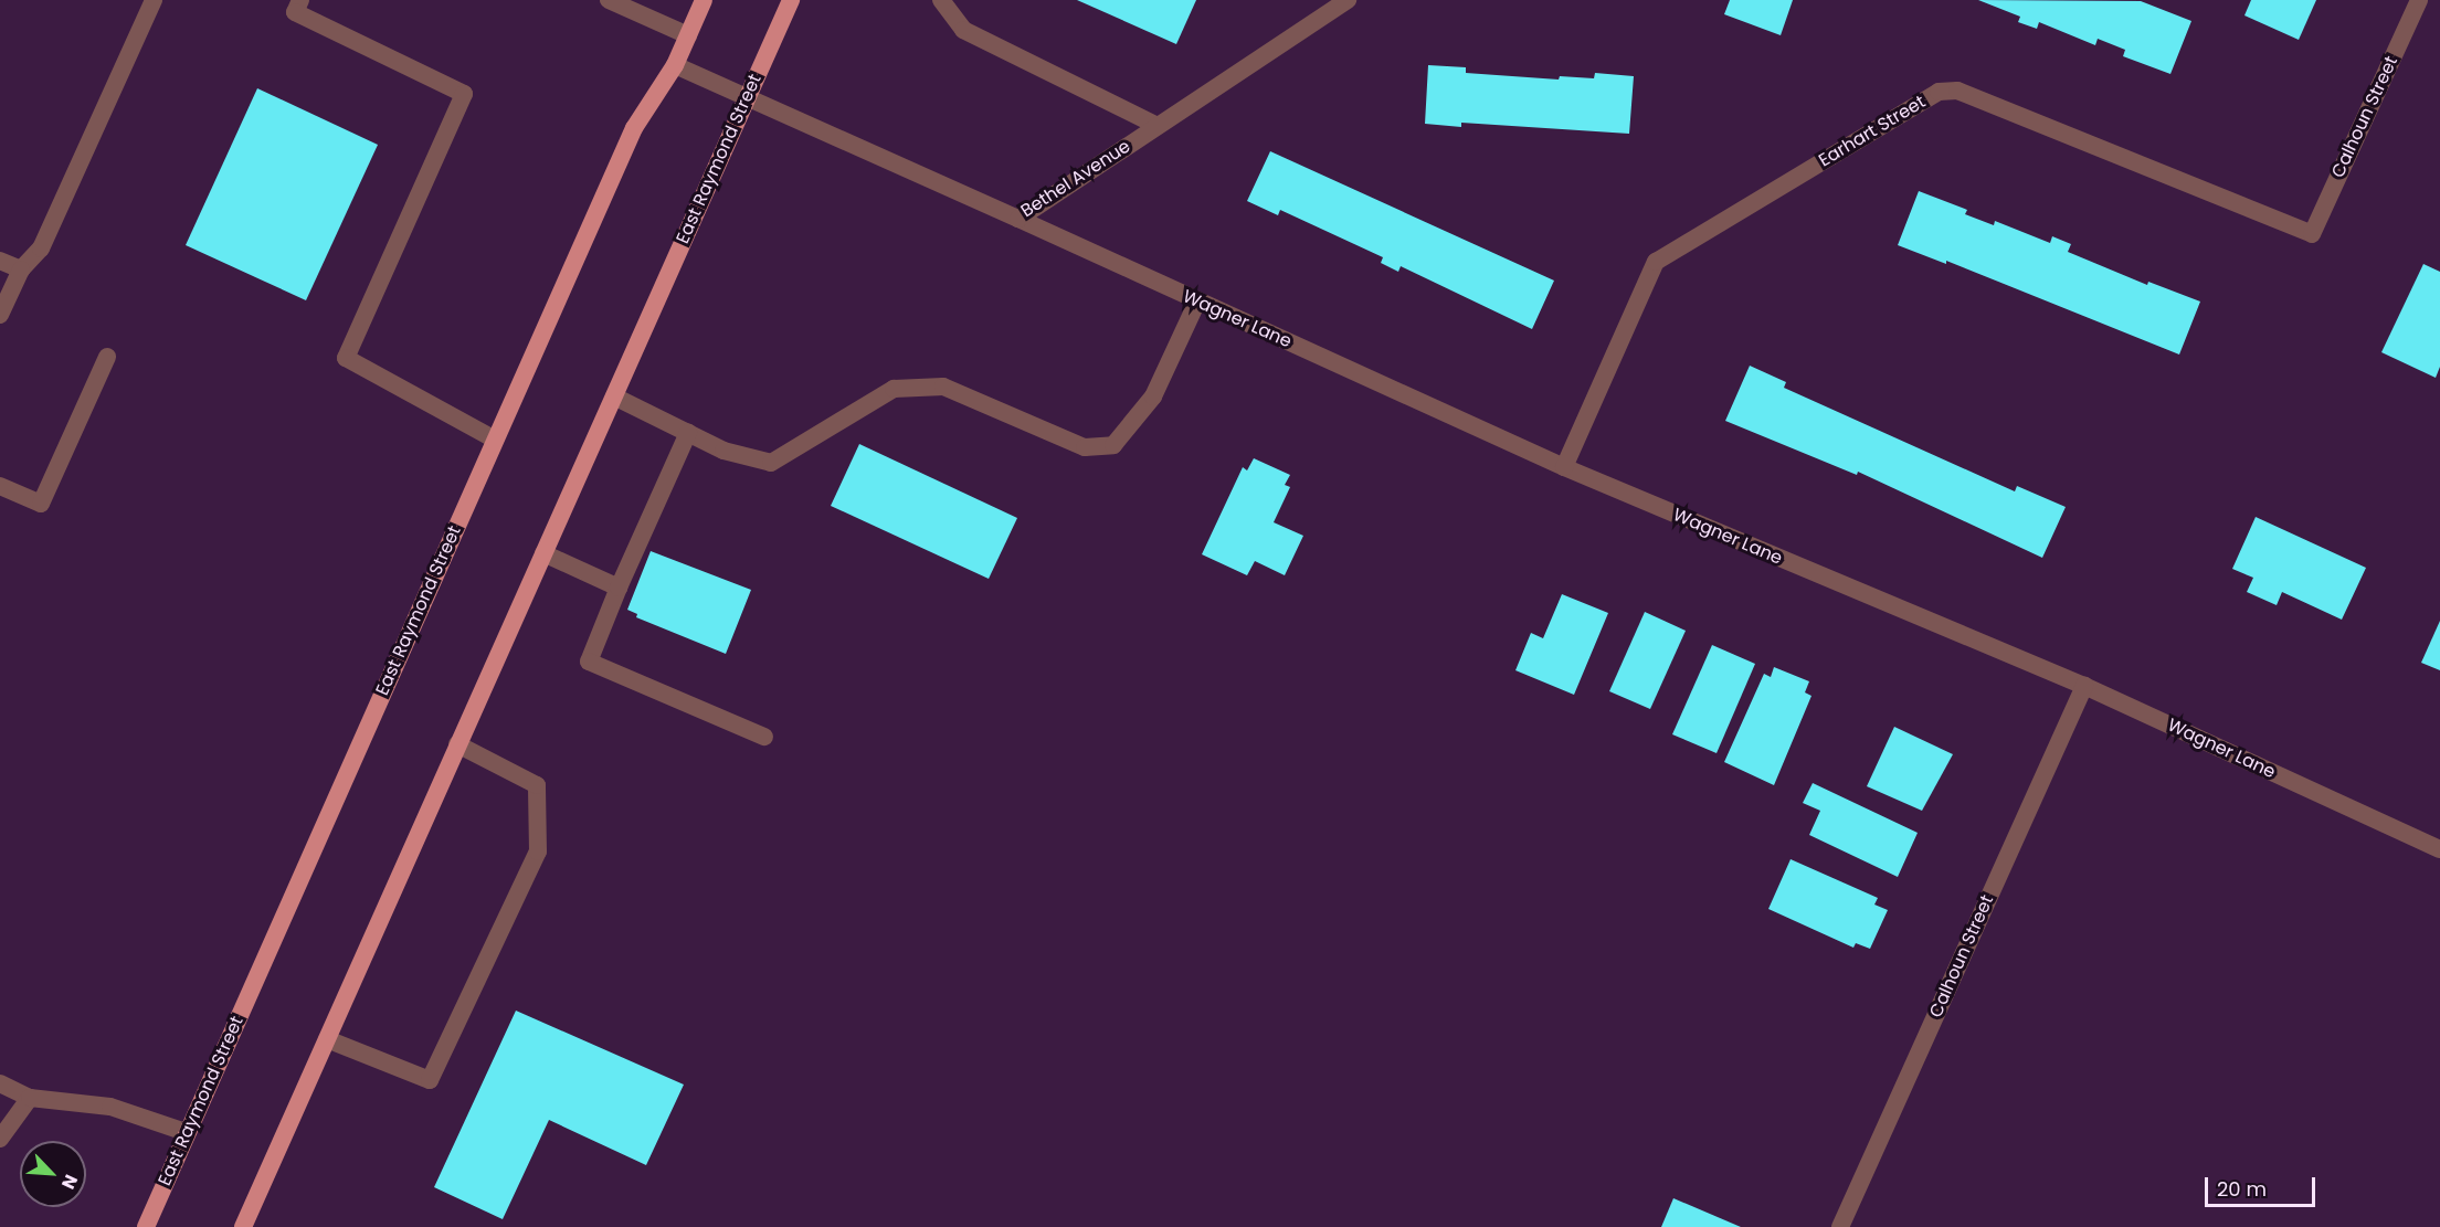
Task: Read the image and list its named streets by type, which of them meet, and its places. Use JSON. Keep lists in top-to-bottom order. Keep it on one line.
{"streets":{"main road":["East Raymond Street"],"street":["Calhoun Street","Earhart Street","Bethel Avenue","Wagner Lane"]},"crossings":[["Calhoun Street","Earhart Street"],["Calhoun Street","Wagner Lane"],["Earhart Street","Wagner Lane"],["East Raymond Street","Bethel Avenue"],["Bethel Avenue","Wagner Lane"]],"scale_bar":"20 m","north":"bottom right"}
